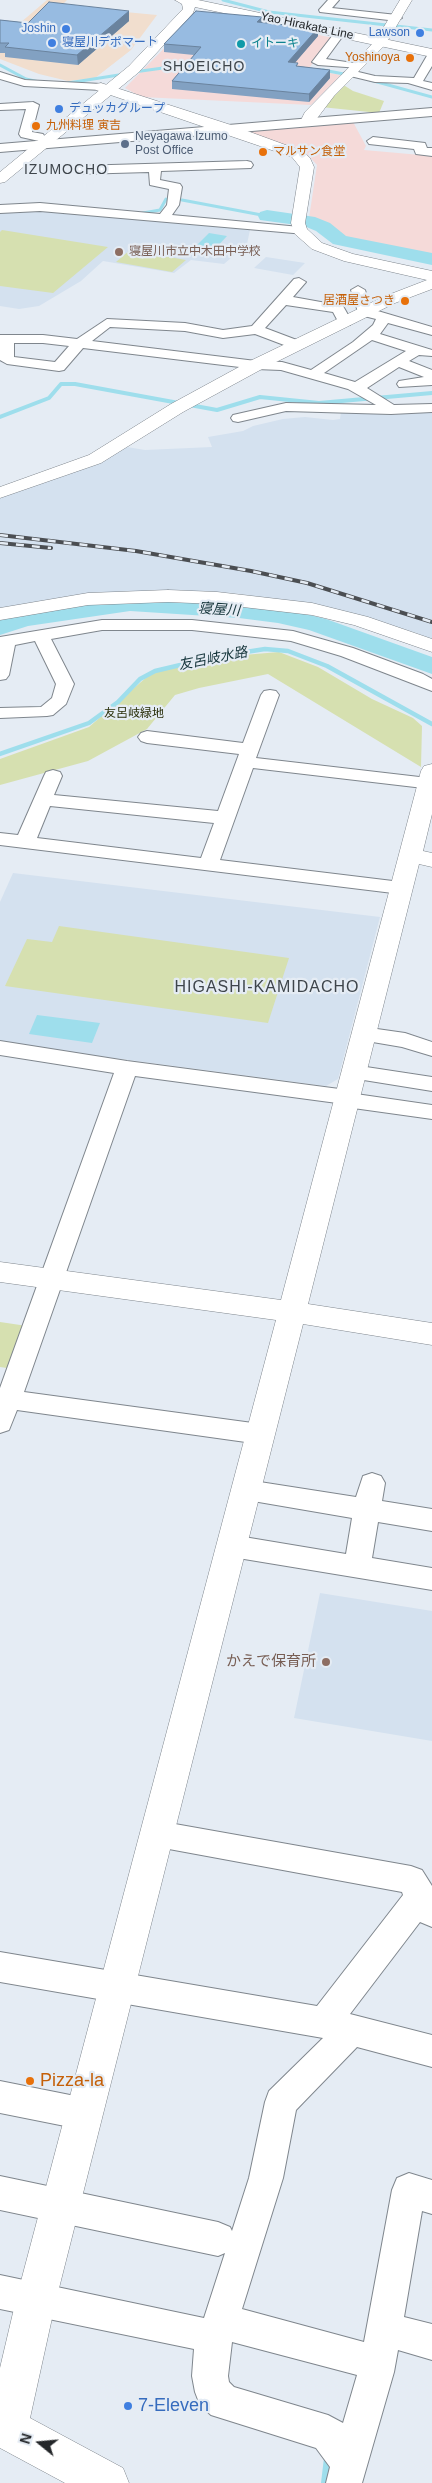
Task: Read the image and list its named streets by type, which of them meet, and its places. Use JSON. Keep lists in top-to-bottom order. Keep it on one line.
{"streets":{"street":["Yao Hirakata Line"]},"districts":["SHOEICHO","IZUMOCHO","HIGASHI-KAMIDACHO"],"water":["寝屋川","友呂岐水路"],"parks":["友呂岐緑地"],"places":["Joshin","Lawson","寝屋川デポマート","イトーキ","Yoshinoya","デュッカグループ","九州料理 寅吉","Neyagawa Izumo Post Office","マルサン食堂","寝屋川市立中木田中学校","居酒屋さつき","かえで保育所","Pizza-la","7-Eleven"],"north":"left"}
